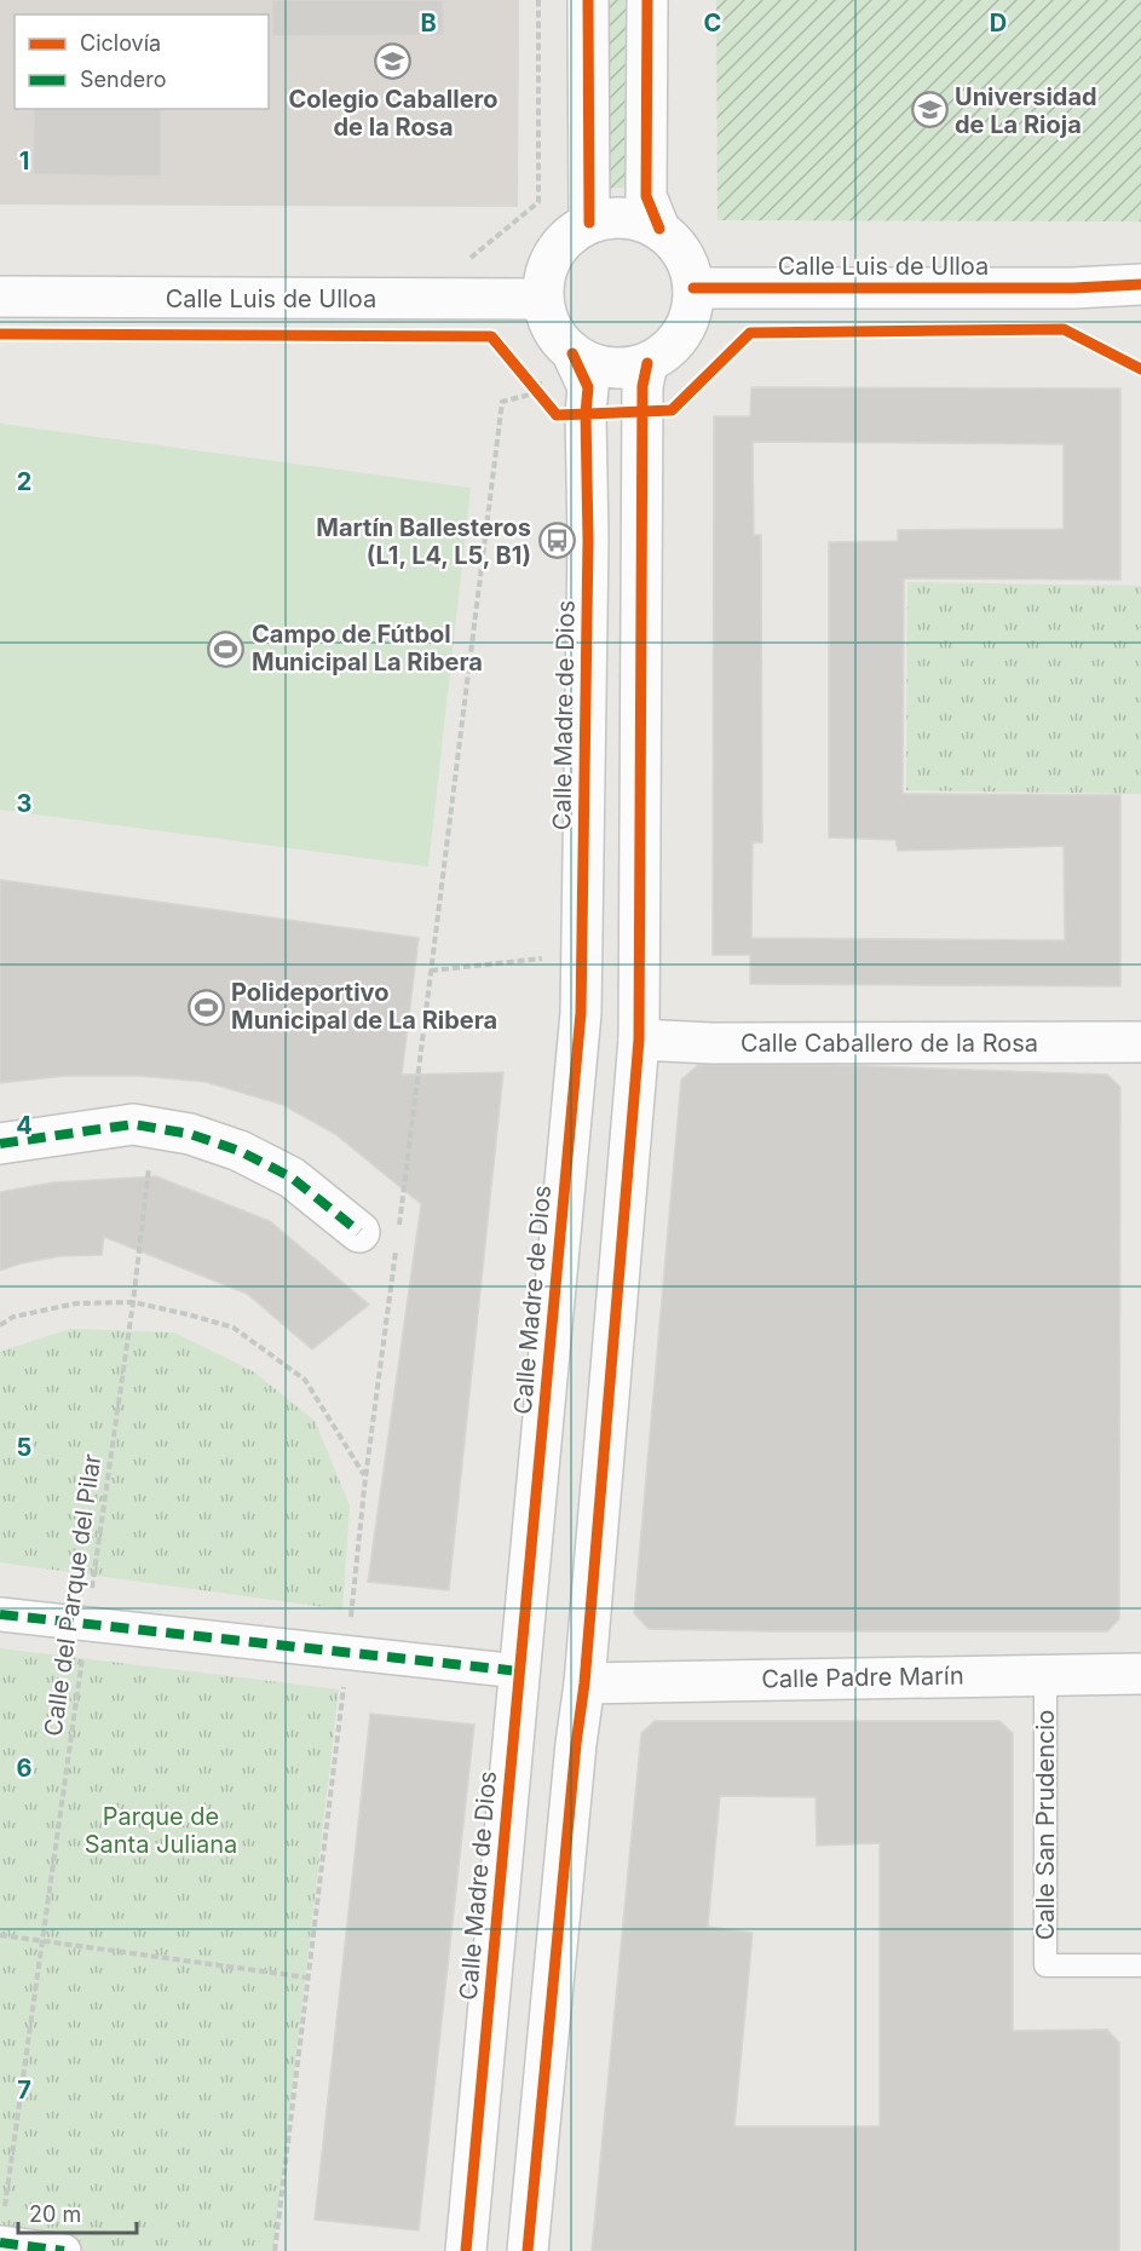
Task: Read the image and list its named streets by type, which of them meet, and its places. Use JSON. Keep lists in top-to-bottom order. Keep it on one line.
{"streets":{"main road":["Calle Luis de Ulloa","Calle Madre de Dios","Calle Caballero de la Rosa","Calle Padre Marín"],"lane":["Calle San Prudencio"],"path":["Calle del Parque del Pilar"]},"crossings":[["Calle Luis de Ulloa","Calle Madre de Dios"],["Calle Padre Marín","Calle San Prudencio"]],"parks":["Parque de Santa Juliana"],"places":{"school or university":["Colegio Caballero de la Rosa","Universidad de La Rioja"],"bus stop":["Martín Ballesteros (L1, L4, L5, B1)"],"sports":["Campo de Fútbol Municipal La Ribera","Polideportivo Municipal de La Ribera"]},"legend":["Ciclovía","Sendero"],"scale_bar":"20 m","grid":{"columns":["B","C","D"],"rows":["1","2","3","4","5","6","7"]}}
